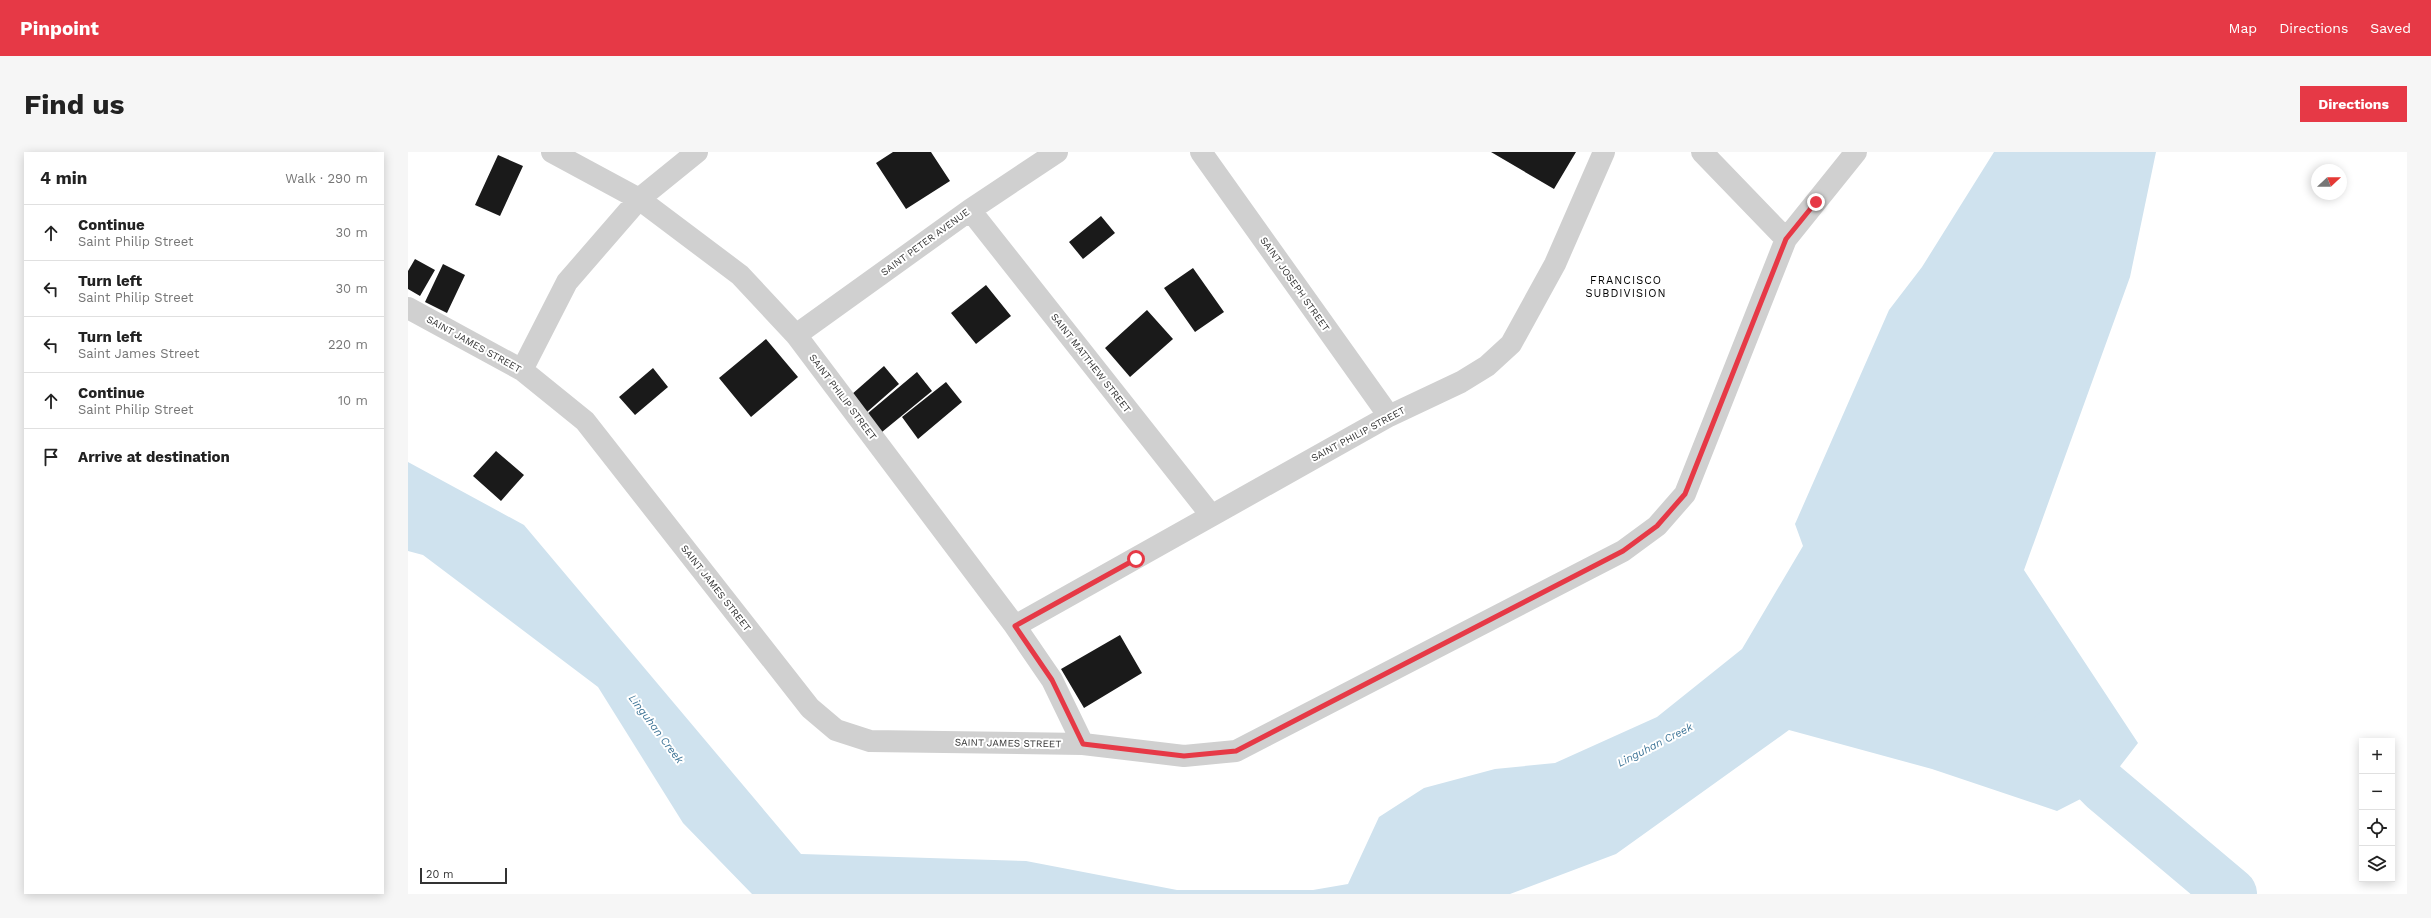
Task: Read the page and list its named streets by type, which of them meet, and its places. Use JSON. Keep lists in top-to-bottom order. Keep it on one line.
{"streets":{"street":["SAINT PETER AVENUE","SAINT JOSEPH STREET","SAINT JAMES STREET","SAINT MATTHEW STREET","SAINT PHILIP STREET"]},"crossings":[["SAINT PETER AVENUE","SAINT MATTHEW STREET"],["SAINT PETER AVENUE","SAINT PHILIP STREET"],["SAINT JOSEPH STREET","SAINT PHILIP STREET"],["SAINT JAMES STREET","SAINT PHILIP STREET"],["SAINT MATTHEW STREET","SAINT PHILIP STREET"]],"districts":["FRANCISCO SUBDIVISION"],"water":["Linguhan Creek"],"scale_bar":"20 m","north":"right","page":{"header":"Pinpoint","nav":["Map","Directions","Saved"],"buttons":"Directions","title":"Find us","heading":["4 min","Walk · 290 m"],"list":[["Continue","Saint Philip Street","30 m"],["Turn left","Saint Philip Street","30 m"],["Turn left","Saint James Street","220 m"],["Continue","Saint Philip Street","10 m"],"Arrive at destination"],"map_buttons":["+","−"],"scale":"20 m"}}
